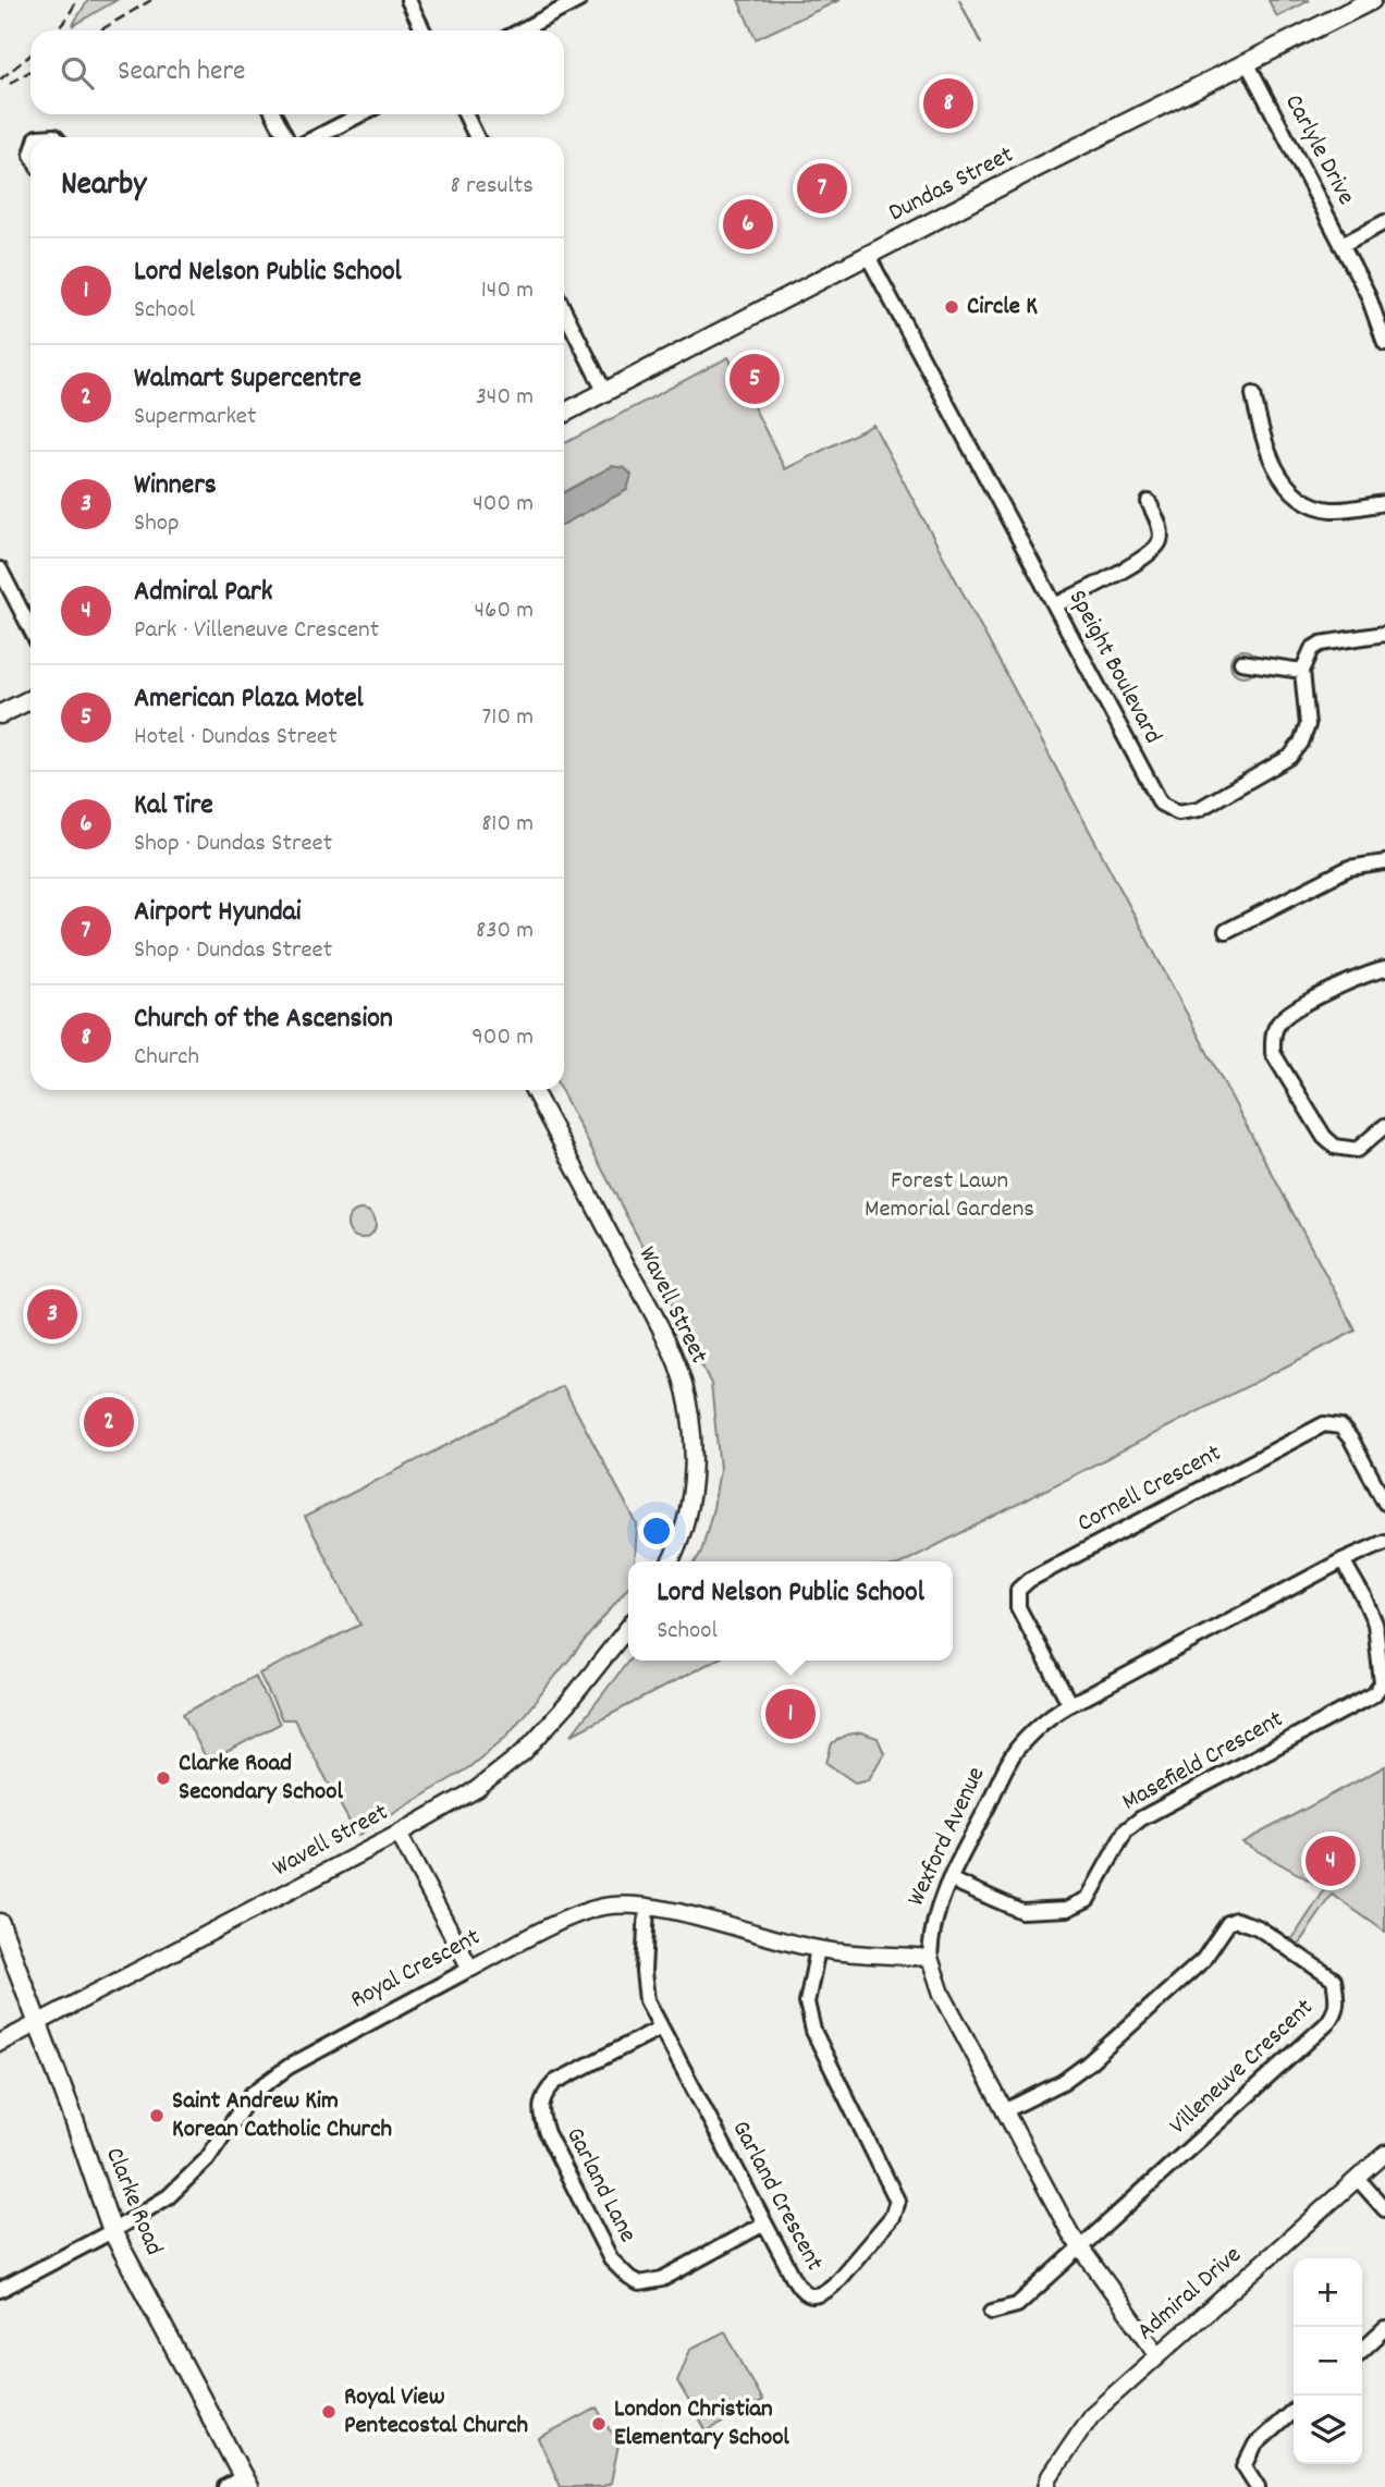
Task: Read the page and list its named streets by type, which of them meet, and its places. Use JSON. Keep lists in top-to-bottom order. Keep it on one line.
{"streets":{"main road":["Dundas Street","Clarke Road"],"street":["Carlyle Drive","Speight Boulevard","Wavell Street","Cornell Crescent","Masefield Crescent","Wexford Avenue","Royal Crescent","Villeneuve Crescent","Garland Lane","Garland Crescent","Admiral Drive"]},"crossings":[["Carlyle Drive","Dundas Street"],["Dundas Street","Speight Boulevard"],["Wavell Street","Clarke Road"],["Cornell Crescent","Wexford Avenue"],["Masefield Crescent","Wexford Avenue"],["Wexford Avenue","Royal Crescent"],["Wexford Avenue","Villeneuve Crescent"],["Wexford Avenue","Admiral Drive"],["Royal Crescent","Garland Crescent"],["Royal Crescent","Clarke Road"],["Garland Lane","Garland Crescent"]],"parks":["Forest Lawn Memorial Gardens"],"places":["Circle K","Clarke Road Secondary School","Saint Andrew Kim Korean Catholic Church","Royal View Pentecostal Church","London Christian Elementary School"],"page":{"search":"Search here","pins":["8","7","6","5","3","2","1","4"],"heading":["Nearby","8 results"],"list":[{"mark":"1","name":"Lord Nelson Public School","note":"School","value":"140 m"},{"mark":"2","name":"Walmart Supercentre","note":"Supermarket","value":"340 m"},{"mark":"3","name":"Winners","note":"Shop","value":"400 m"},{"mark":"4","name":"Admiral Park","note":"Park · Villeneuve Crescent","value":"460 m"},{"mark":"5","name":"American Plaza Motel","note":"Hotel · Dundas Street","value":"710 m"},{"mark":"6","name":"Kal Tire","note":"Shop · Dundas Street","value":"810 m"},{"mark":"7","name":"Airport Hyundai","note":"Shop · Dundas Street","value":"830 m"},{"mark":"8","name":"Church of the Ascension","note":"Church","value":"900 m"}],"popup":["Lord Nelson Public School","School"],"map_buttons":["+","−"]}}
